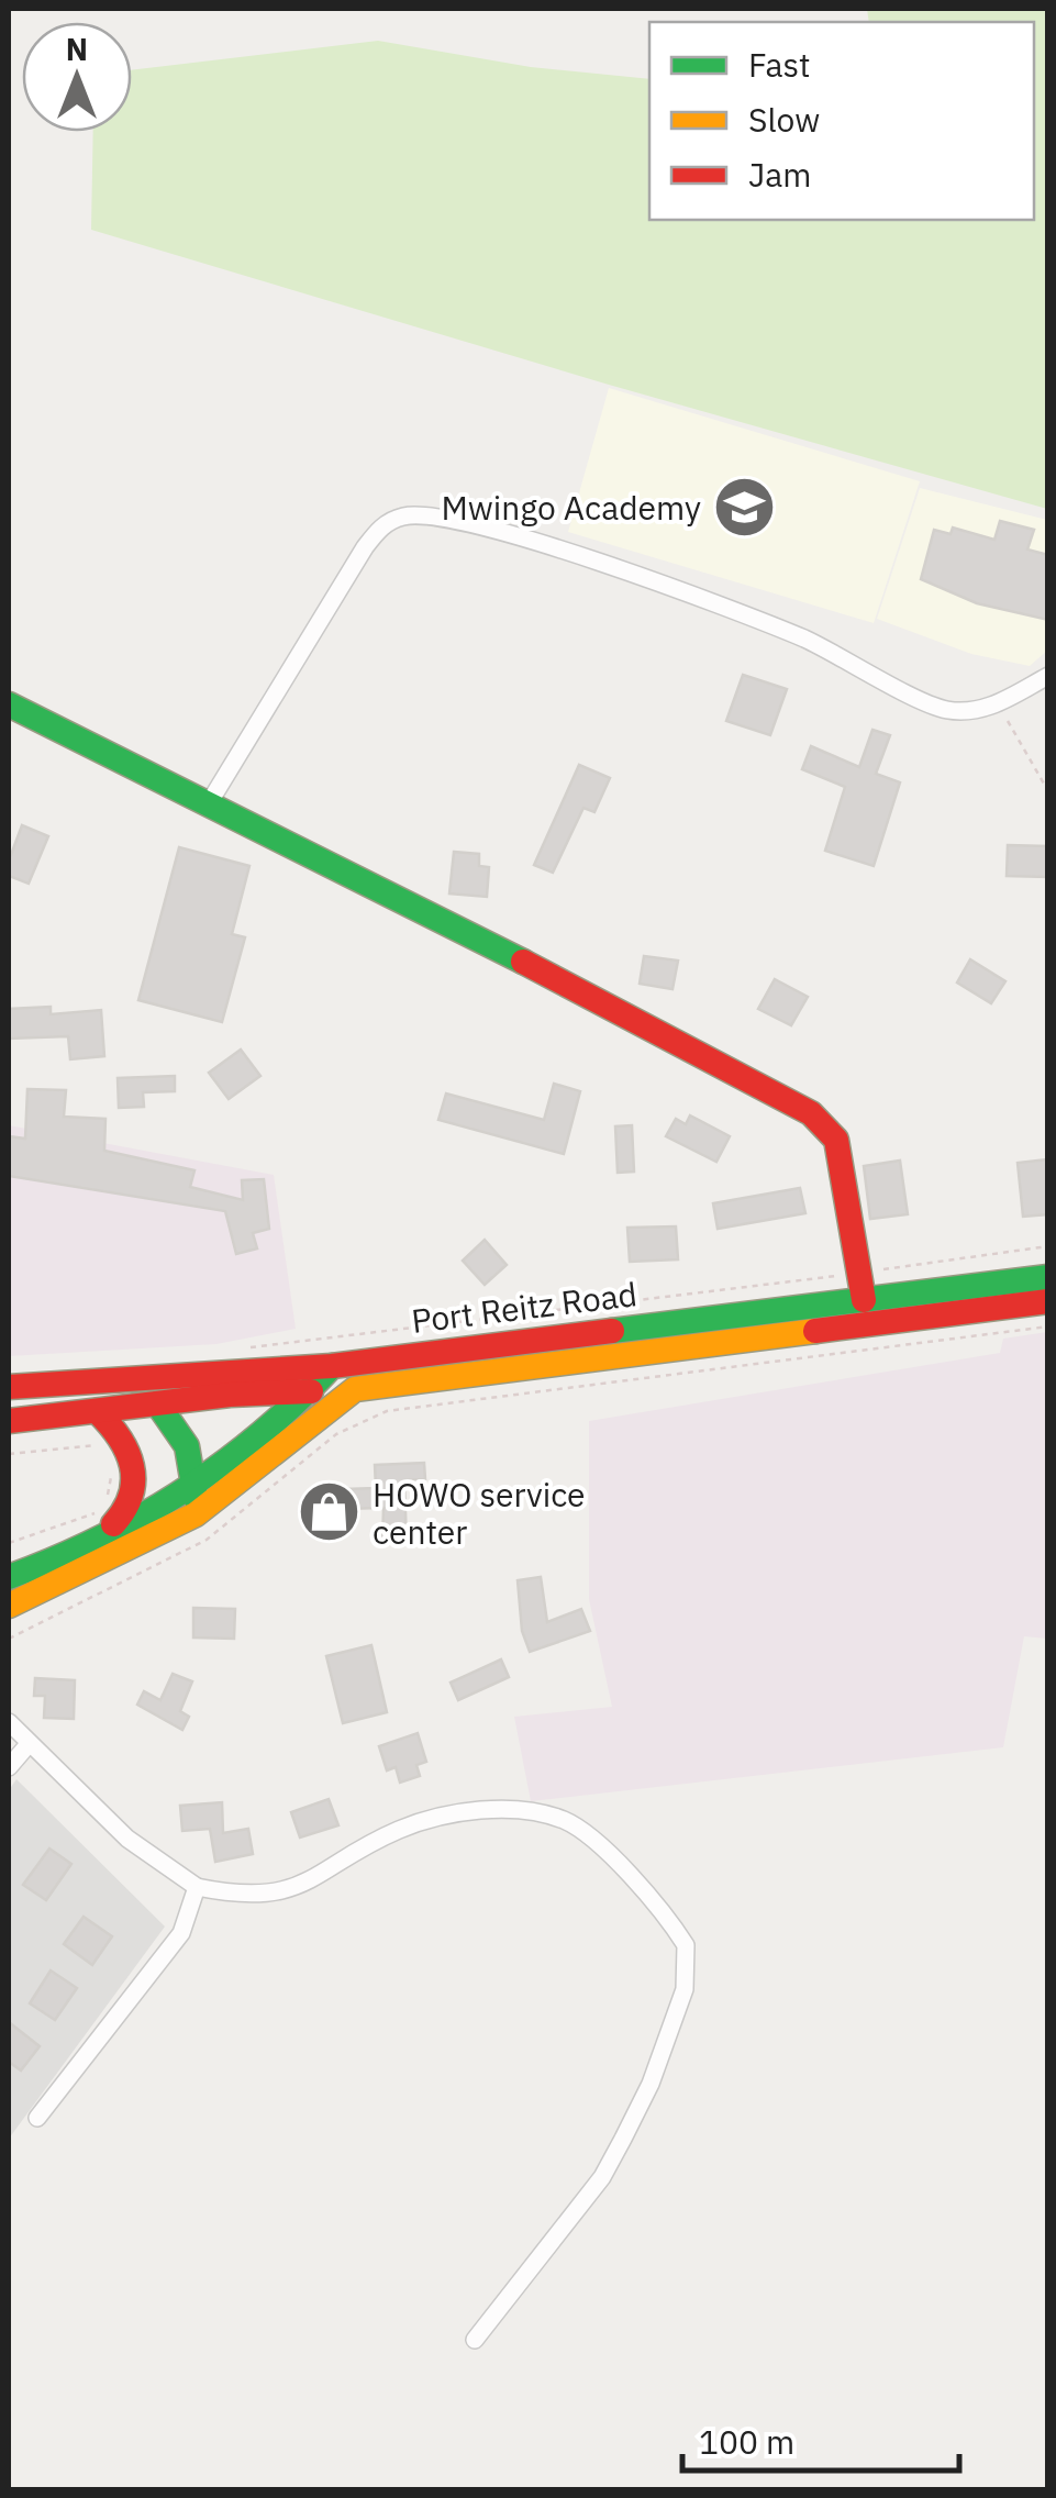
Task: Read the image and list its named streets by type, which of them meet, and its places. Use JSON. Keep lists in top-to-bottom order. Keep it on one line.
{"streets":{"main road":["Port Reitz Road"]},"places":{"school or university":["Mwingo Academy"],"shop":["HOWO service center"]},"legend":["Fast","Slow","Jam"],"scale_bar":"100 m","north":"top"}
